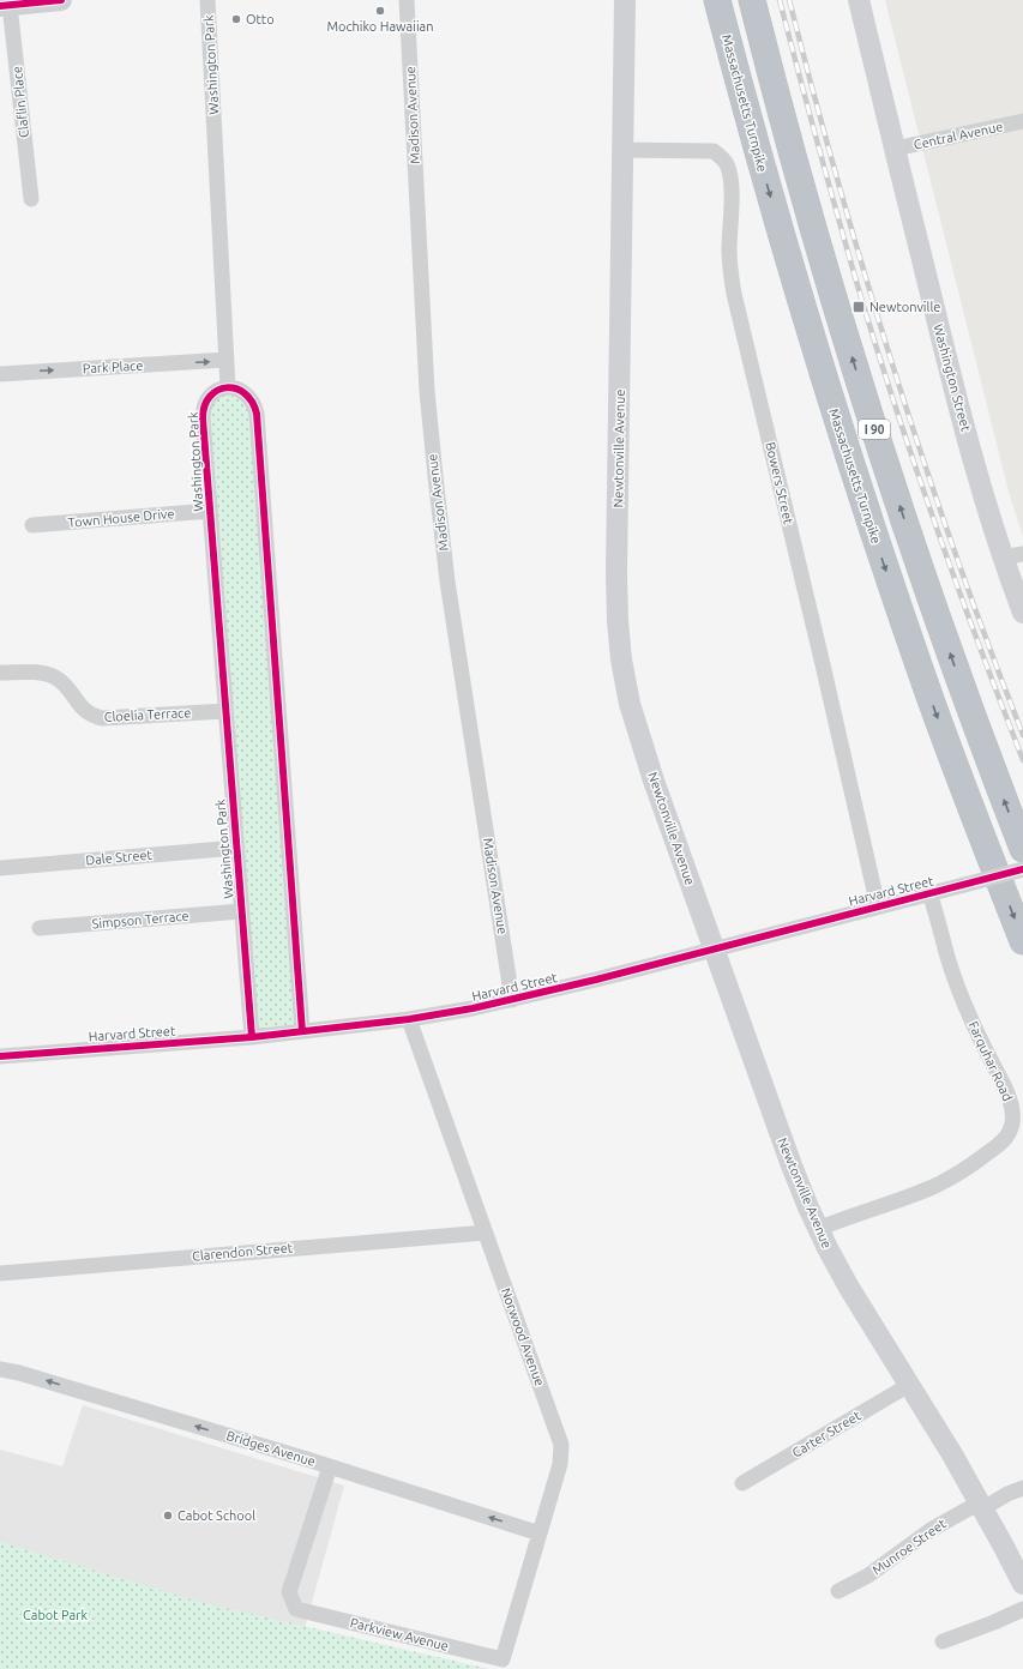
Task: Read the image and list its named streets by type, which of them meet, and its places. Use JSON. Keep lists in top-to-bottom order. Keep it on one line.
{"streets":{"highway":["Massachusetts Turnpike","I 90"],"main road":["Washington Street","Newtonville Avenue"],"street":["Washington Park","Claflin Place","Madison Avenue","Central Avenue","Park Place","Bowers Street","Town House Drive","Cloelia Terrace","Dale Street","Harvard Street","Simpson Terrace","Farquhar Road","Clarendon Street","Norwood Avenue","Carter Street","Bridges Avenue","Munroe Street","Parkview Avenue"]},"crossings":[["Washington Park","Park Place"],["Washington Park","Town House Drive"],["Washington Park","Cloelia Terrace"],["Washington Park","Dale Street"],["Washington Park","Harvard Street"],["Washington Park","Simpson Terrace"],["Madison Avenue","Harvard Street"],["Central Avenue","Washington Street"],["Newtonville Avenue","Bowers Street"],["Newtonville Avenue","Harvard Street"],["Newtonville Avenue","Farquhar Road"],["Newtonville Avenue","Carter Street"],["Newtonville Avenue","Munroe Street"],["Bowers Street","Harvard Street"],["Harvard Street","Farquhar Road"],["Harvard Street","Norwood Avenue"],["Clarendon Street","Norwood Avenue"],["Norwood Avenue","Bridges Avenue"],["Norwood Avenue","Parkview Avenue"],["Bridges Avenue","Parkview Avenue"]],"one_way":["Park Place","Bridges Avenue"],"parks":["Cabot Park"],"places":{"other":["Mochiko Hawaiian","Otto","Cabot School"],"transit":["Newtonville"]}}
